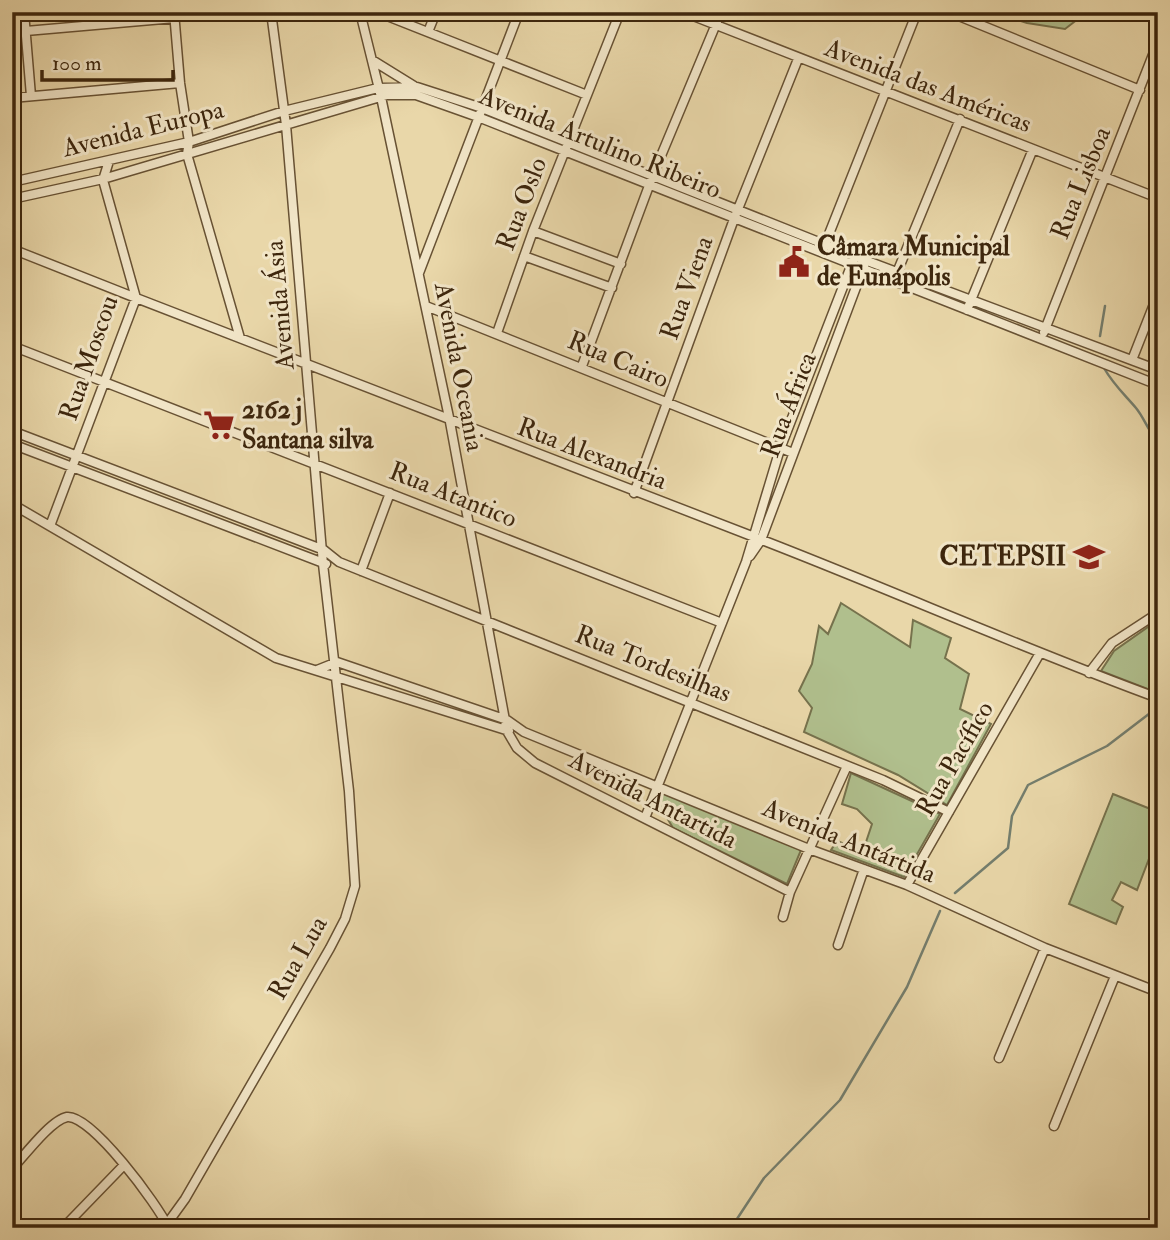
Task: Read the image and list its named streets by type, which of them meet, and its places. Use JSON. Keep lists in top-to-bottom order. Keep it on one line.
{"streets":{"street":["Avenida das Américas","Avenida Europa","Avenida Artulino Ribeiro","Rua Lisboa","Rua Oslo","Rua Viena","Avenida Ásia","Rua Moscou","Rua Cairo","Avenida Oceania","Rua África","Rua Alexandria","Rua Atantico","Rua Tordesilhas","Rua Pacífico","Avenida Antartida","Avenida Antártida","Rua Lua"]},"crossings":[["Avenida das Américas","Rua Lisboa"],["Avenida das Américas","Rua Viena"],["Avenida Europa","Avenida Artulino Ribeiro"],["Avenida Europa","Avenida Ásia"],["Avenida Artulino Ribeiro","Rua Lisboa"],["Avenida Artulino Ribeiro","Rua Oslo"],["Avenida Artulino Ribeiro","Rua Viena"],["Avenida Artulino Ribeiro","Avenida Ásia"],["Avenida Artulino Ribeiro","Rua Moscou"],["Avenida Artulino Ribeiro","Avenida Oceania"],["Avenida Artulino Ribeiro","Rua África"],["Rua Oslo","Rua Cairo"],["Rua Viena","Rua Cairo"],["Rua Viena","Rua Alexandria"],["Avenida Ásia","Rua Alexandria"],["Avenida Ásia","Rua Atantico"],["Avenida Ásia","Rua Tordesilhas"],["Avenida Ásia","Avenida Antártida"],["Avenida Ásia","Rua Lua"],["Rua Moscou","Rua Alexandria"],["Rua Moscou","Rua Atantico"],["Rua Moscou","Rua Tordesilhas"],["Rua Moscou","Avenida Antártida"],["Rua Cairo","Avenida Oceania"],["Rua Cairo","Rua África"],["Avenida Oceania","Rua Alexandria"],["Avenida Oceania","Rua Atantico"],["Avenida Oceania","Rua Tordesilhas"],["Avenida Oceania","Avenida Antartida"],["Avenida Oceania","Avenida Antártida"],["Rua África","Rua Alexandria"],["Rua África","Rua Atantico"],["Rua África","Rua Tordesilhas"],["Rua África","Avenida Antartida"],["Rua África","Avenida Antártida"],["Rua Alexandria","Rua Pacífico"],["Rua Tordesilhas","Rua Pacífico"],["Rua Pacífico","Avenida Antártida"],["Avenida Antartida","Avenida Antártida"],["Avenida Antártida","Rua Lua"]],"places":{"public building":["Câmara Municipal de Eunápolis"],"supermarket":["2162 j Santana silva"],"school or university":["CETEPSII"]},"scale_bar":"100 m"}
